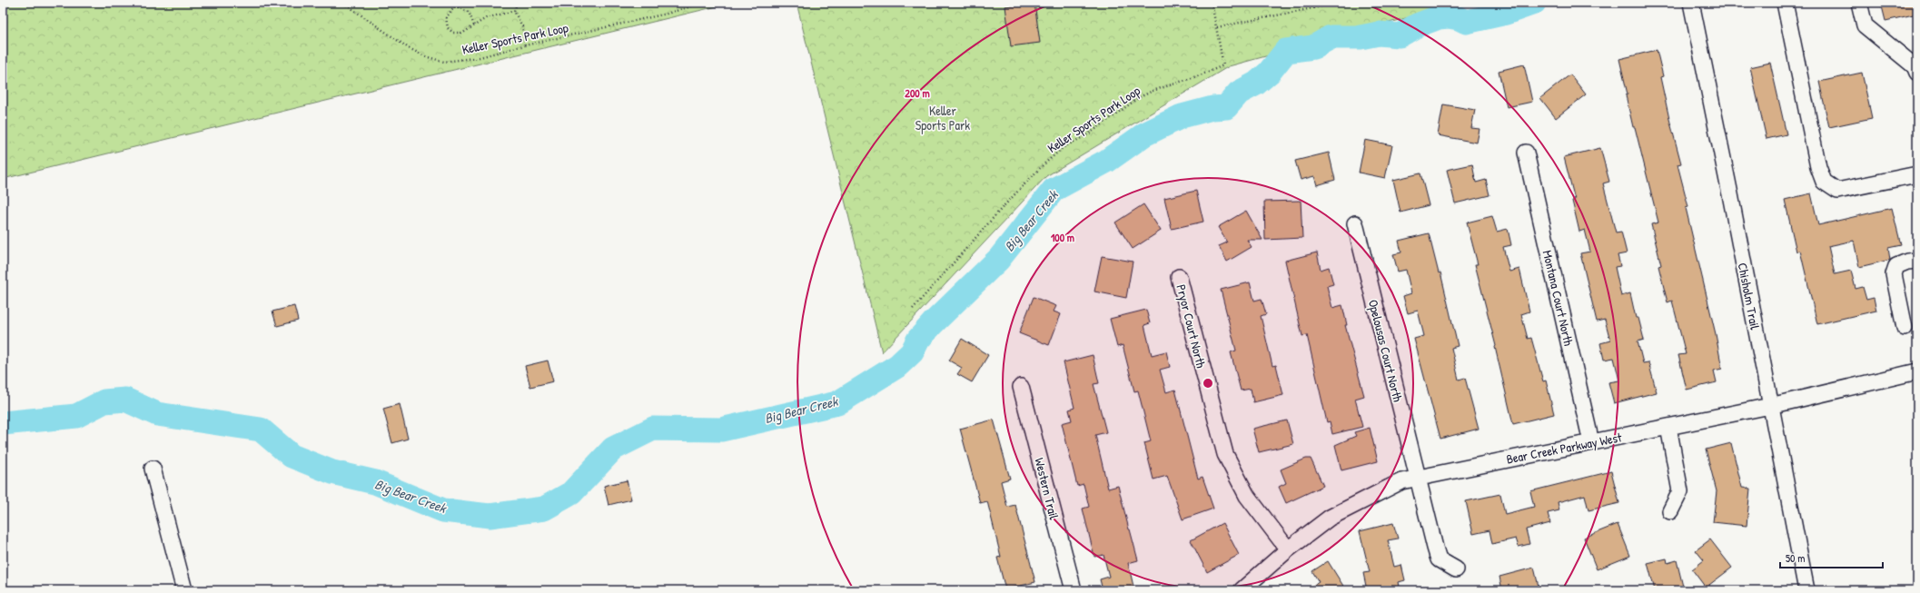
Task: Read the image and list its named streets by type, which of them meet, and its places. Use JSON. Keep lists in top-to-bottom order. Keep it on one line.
{"streets":{"street":["Chisholm Trail","Montana Court North","Pryor Court North","Opelousas Court North","Bear Creek Parkway West","Western Trail"],"path":["Keller Sports Park Loop"]},"crossings":[["Chisholm Trail","Bear Creek Parkway West"],["Montana Court North","Bear Creek Parkway West"],["Pryor Court North","Bear Creek Parkway West"],["Opelousas Court North","Bear Creek Parkway West"]],"water":["Big Bear Creek"],"parks":["Keller Sports Park"],"scale_bar":"50 m","rings":["200 m","100 m"]}
